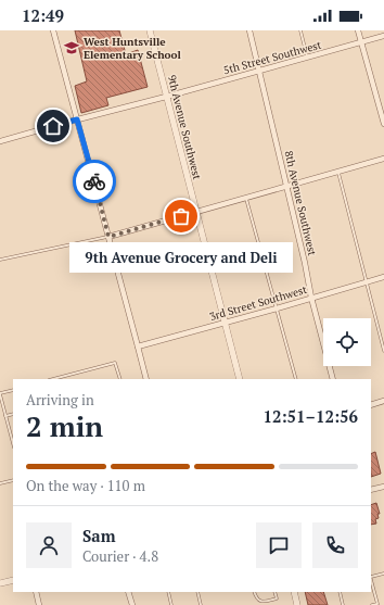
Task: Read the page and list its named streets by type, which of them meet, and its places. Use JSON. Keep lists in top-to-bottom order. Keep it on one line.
{"streets":{"street":["5th Street Southwest","9th Avenue Southwest","8th Avenue Southwest","3rd Street Southwest"]},"crossings":[["5th Street Southwest","9th Avenue Southwest"],["5th Street Southwest","8th Avenue Southwest"],["9th Avenue Southwest","3rd Street Southwest"],["8th Avenue Southwest","3rd Street Southwest"]],"places":{"school or university":["West Huntsville Elementary School"],"other":["9th Avenue Grocery and Deli"]},"page":{"status":"12:49","bubble":"9th Avenue Grocery and Deli","heading":["2 min","Arriving in","12:51–12:56"],"panel":["Sam","Courier · 4.8"],"bar":"On the way · 110 m"}}
